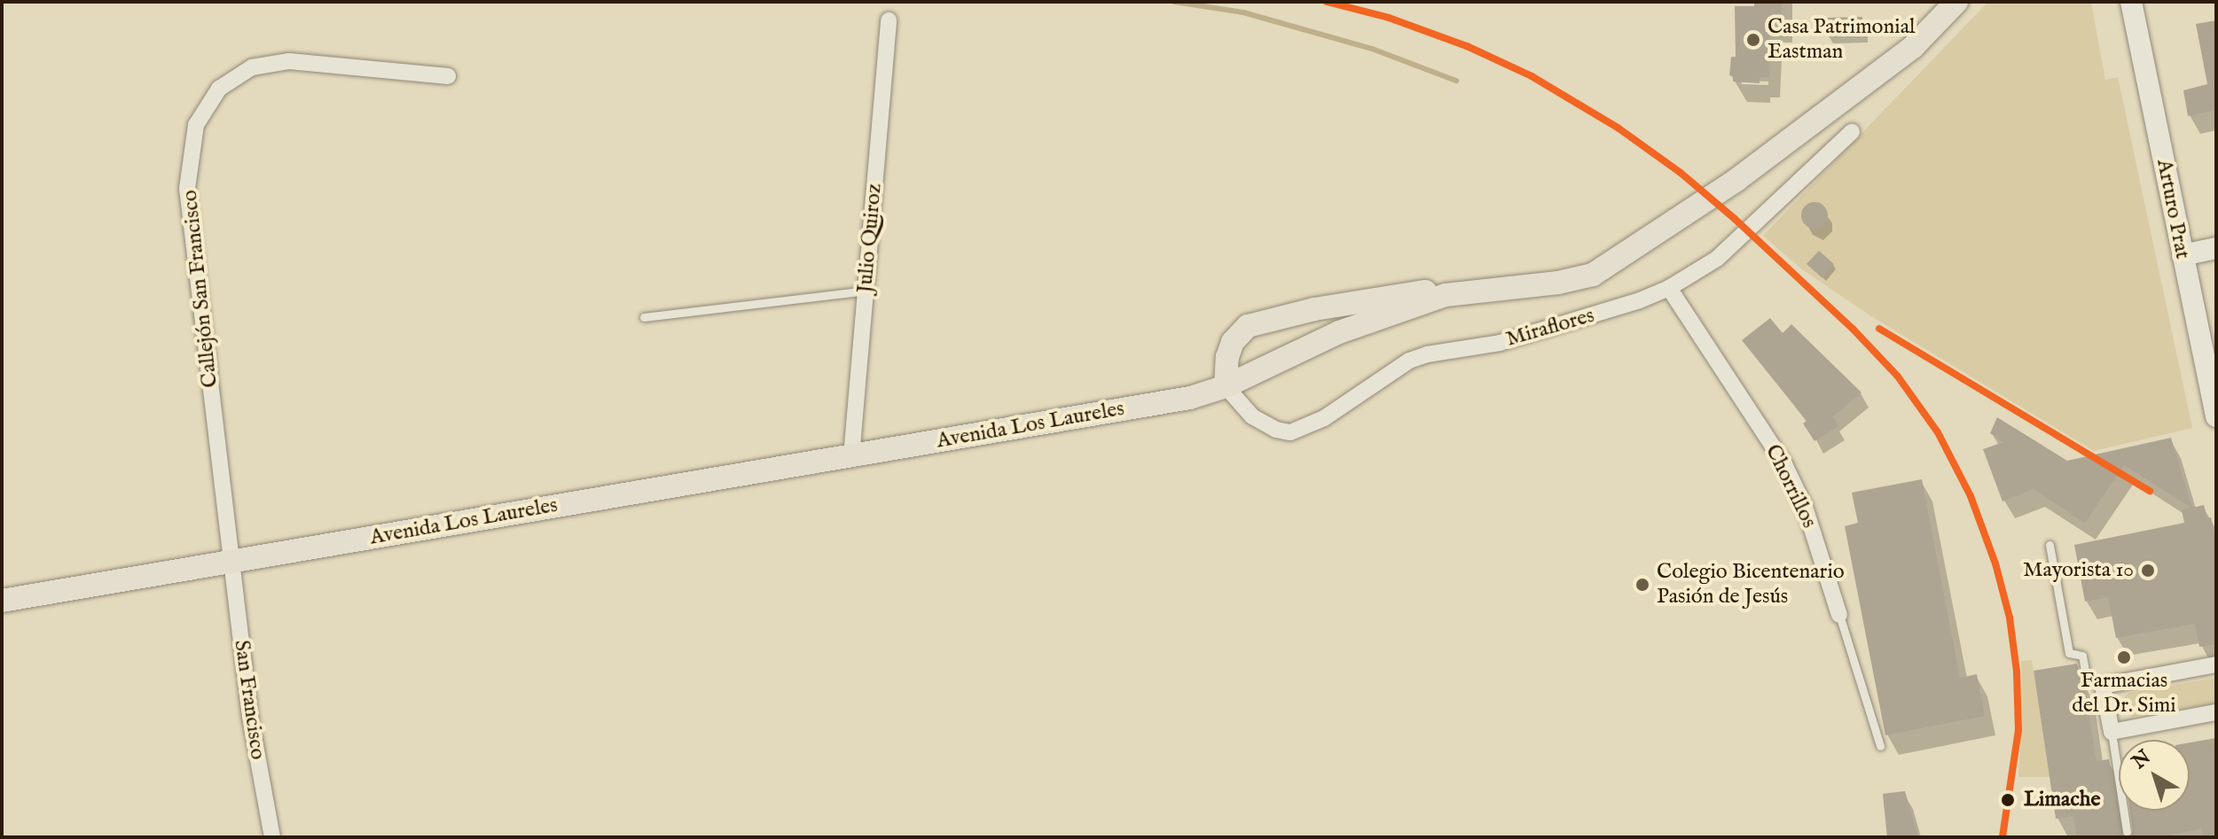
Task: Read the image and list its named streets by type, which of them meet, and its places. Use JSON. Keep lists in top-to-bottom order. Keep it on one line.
{"streets":{"main road":["Avenida Los Laureles"],"street":["Arturo Prat","Julio Quiroz","Callejón San Francisco","Miraflores","Chorrillos","San Francisco"]},"crossings":[["Julio Quiroz","Avenida Los Laureles"],["Callejón San Francisco","Avenida Los Laureles"],["Callejón San Francisco","San Francisco"],["Miraflores","Avenida Los Laureles"],["Miraflores","Chorrillos"],["Avenida Los Laureles","San Francisco"]],"places":["Casa Patrimonial Eastman","Mayorista 10","Colegio Bicentenario Pasión de Jesús","Farmacias del Dr. Simi","Limache"],"north":"top left"}
